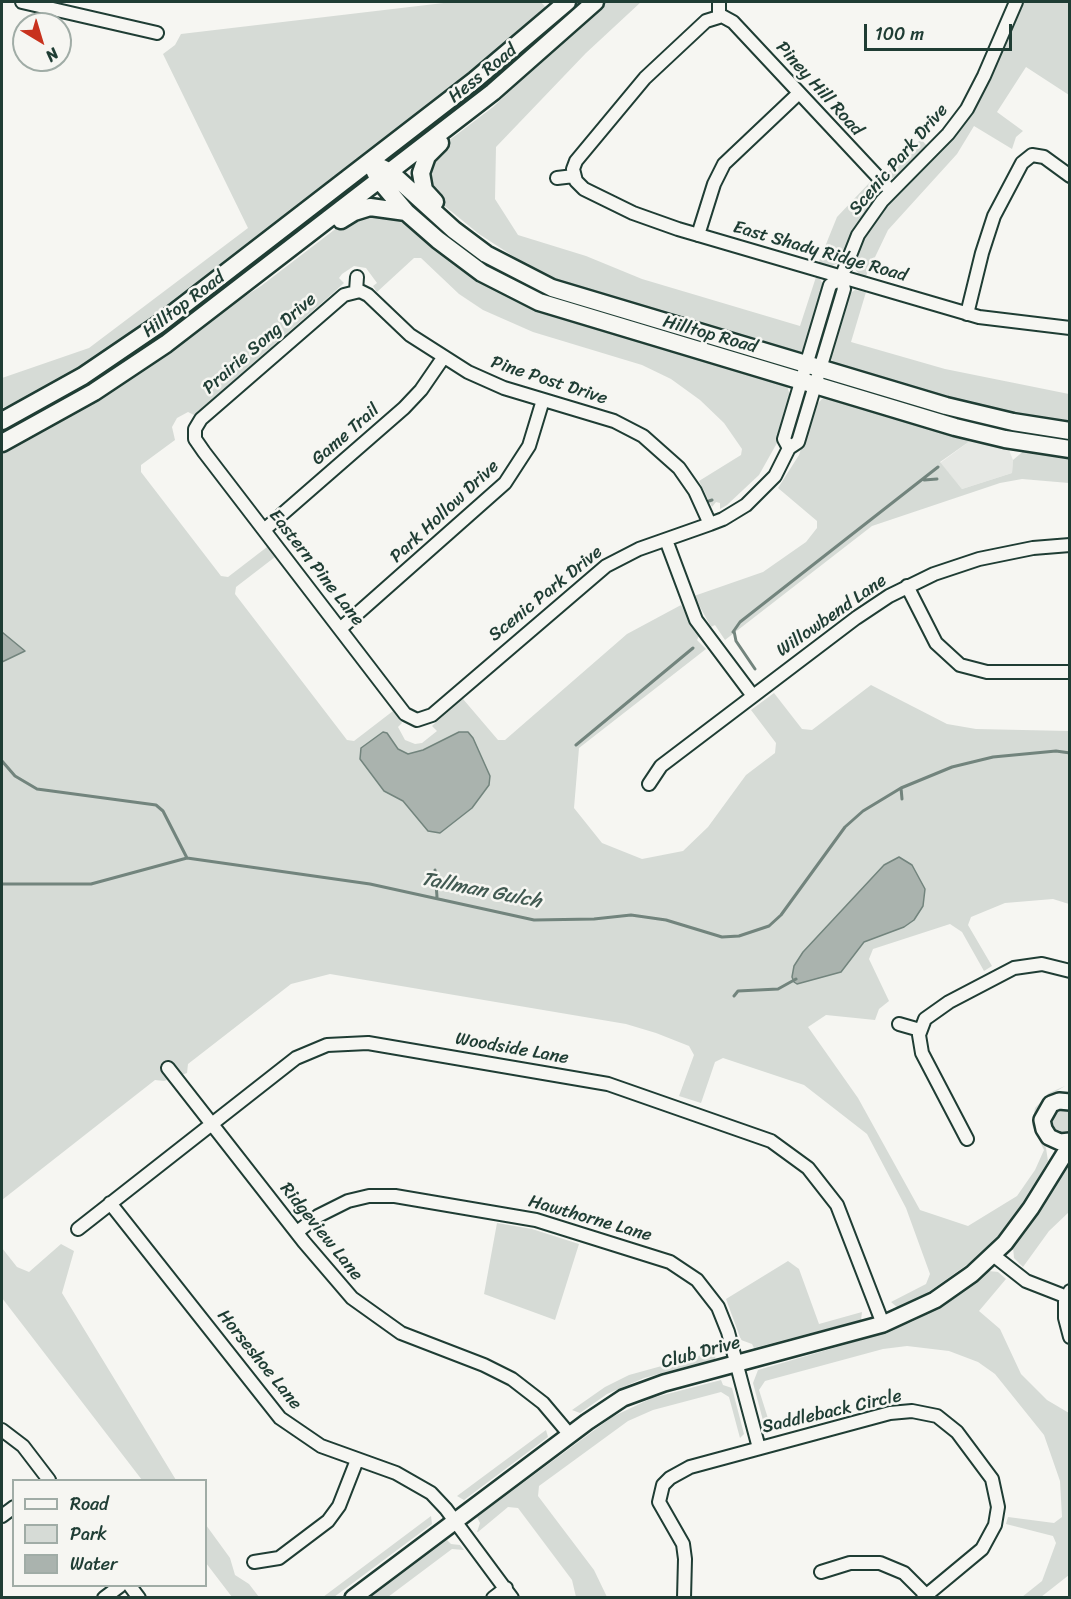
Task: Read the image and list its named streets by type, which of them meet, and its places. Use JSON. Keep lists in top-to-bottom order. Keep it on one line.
{"streets":{"main road":["Hess Road","Hilltop Road"],"street":["Piney Hill Road","Scenic Park Drive","East Shady Ridge Road","Prairie Song Drive","Pine Post Drive","Game Trail","Park Hollow Drive","Eastern Pine Lane","Willowbend Lane","Woodside Lane","Hawthorne Lane","Ridgeview Lane","Club Drive","Horseshoe Lane","Saddleback Circle"]},"crossings":[["Hess Road","Hilltop Road"],["Piney Hill Road","Scenic Park Drive"],["Scenic Park Drive","East Shady Ridge Road"],["Scenic Park Drive","Hilltop Road"],["Scenic Park Drive","Pine Post Drive"],["Scenic Park Drive","Eastern Pine Lane"],["Prairie Song Drive","Pine Post Drive"],["Prairie Song Drive","Eastern Pine Lane"],["Pine Post Drive","Game Trail"],["Pine Post Drive","Park Hollow Drive"],["Game Trail","Eastern Pine Lane"],["Park Hollow Drive","Eastern Pine Lane"],["Woodside Lane","Ridgeview Lane"],["Woodside Lane","Club Drive"],["Woodside Lane","Horseshoe Lane"],["Hawthorne Lane","Ridgeview Lane"],["Hawthorne Lane","Club Drive"],["Hawthorne Lane","Saddleback Circle"],["Ridgeview Lane","Club Drive"],["Club Drive","Horseshoe Lane"]],"water":["Tallman Gulch"],"legend":["Road","Park","Water"],"scale_bar":"100 m","north":"bottom right"}
